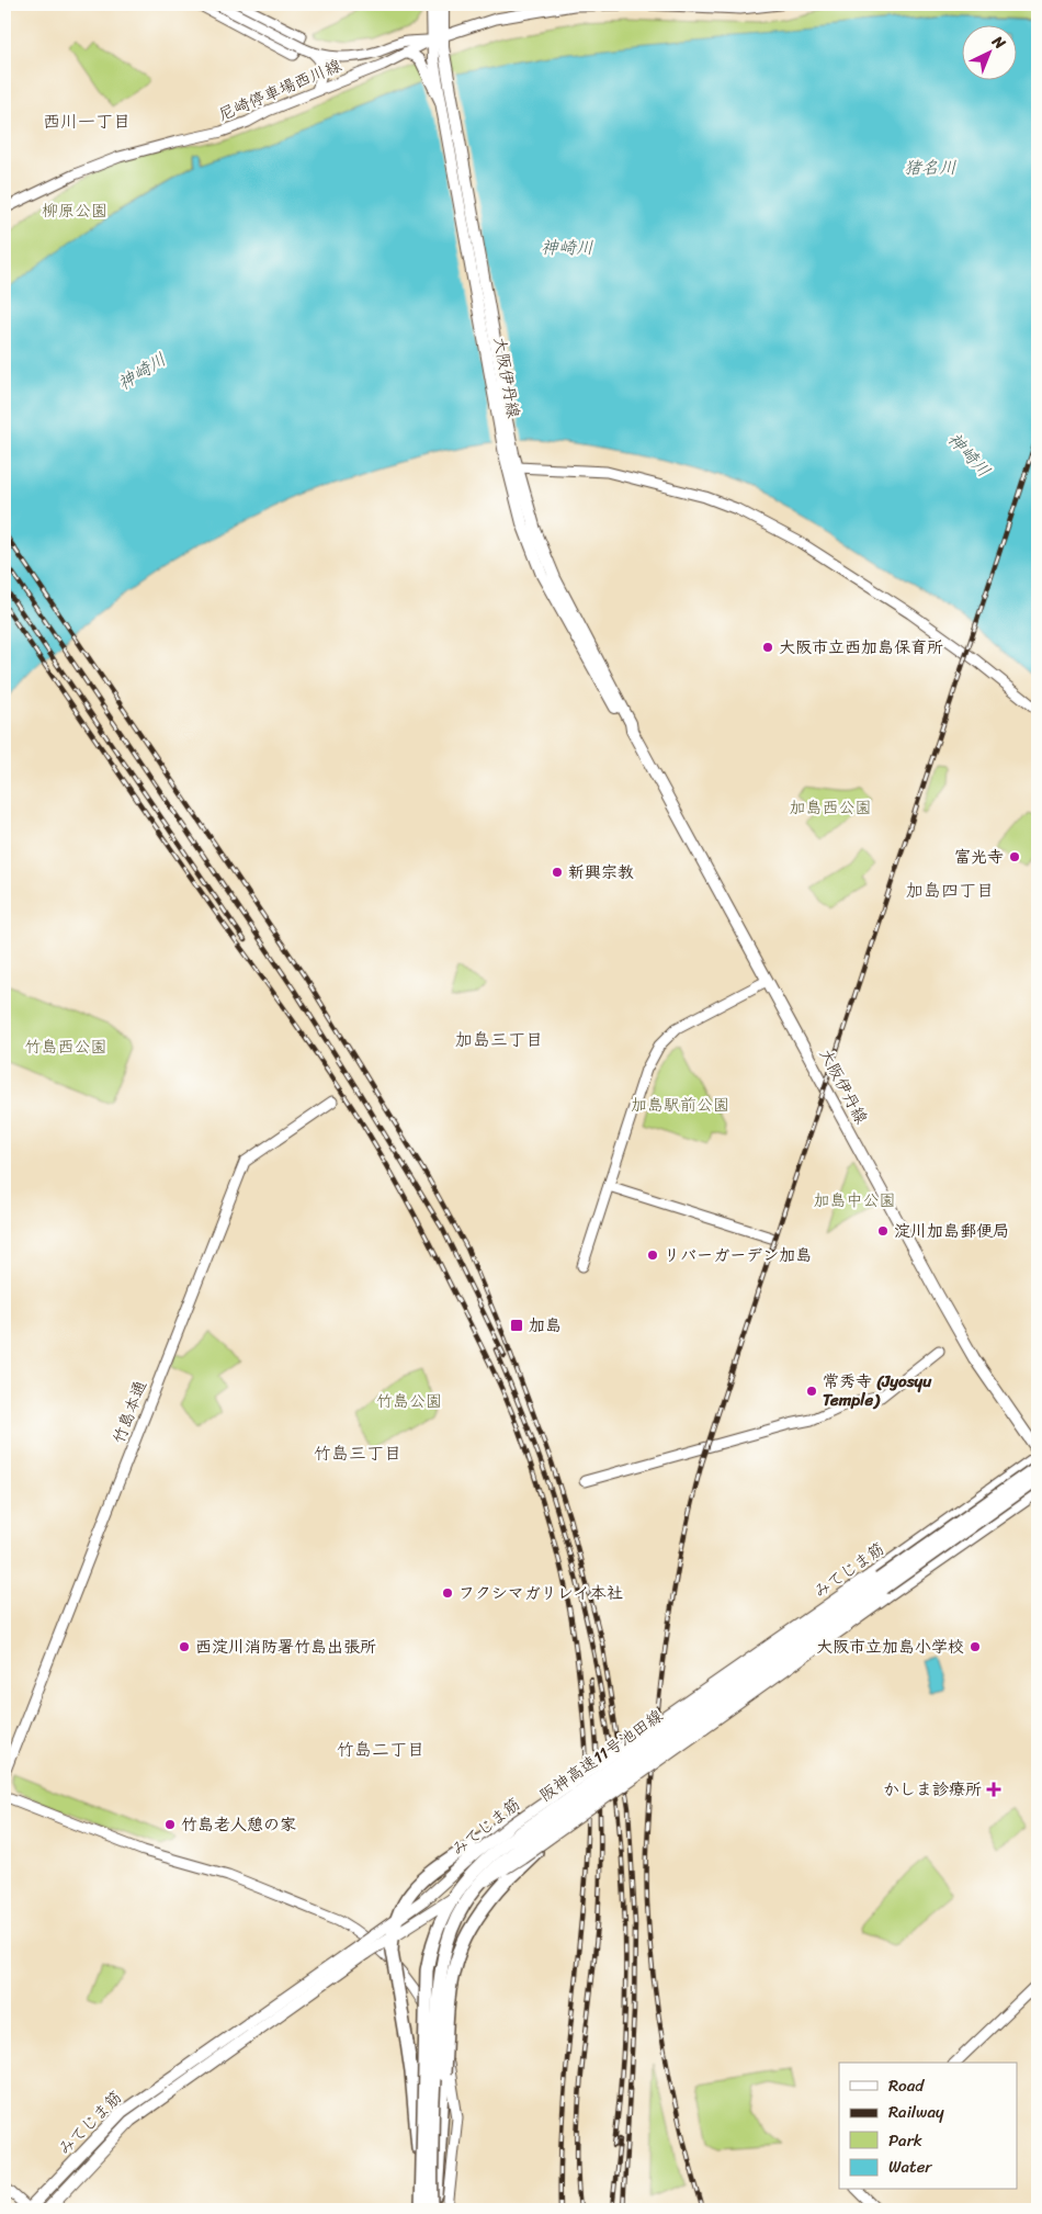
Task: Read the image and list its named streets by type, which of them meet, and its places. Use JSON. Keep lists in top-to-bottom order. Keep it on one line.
{"streets":{"highway":["阪神高速11号池田線"],"main road":["大阪伊丹線","みてじま筋"],"street":["尼崎停車場西川線","竹島本通"]},"crossings":[["尼崎停車場西川線","大阪伊丹線"]],"districts":["西川一丁目","加島四丁目","加島三丁目","竹島三丁目","竹島二丁目"],"water":["猪名川","神崎川"],"parks":["柳原公園","加島西公園","竹島西公園","加島駅前公園","加島中公園","竹島公園"],"places":{"other":["大阪市立西加島保育所","富光寺","新興宗教","淀川加島郵便局","リバーガーデン加島","常秀寺 (Jyosyu Temple)","フクシマガリレイ本社","西淀川消防署竹島出張所","大阪市立加島小学校","竹島老人憩の家"],"transit":["加島"],"health":["かしま診療所"]},"legend":["Road","Railway","Park","Water"],"north":"top right"}
